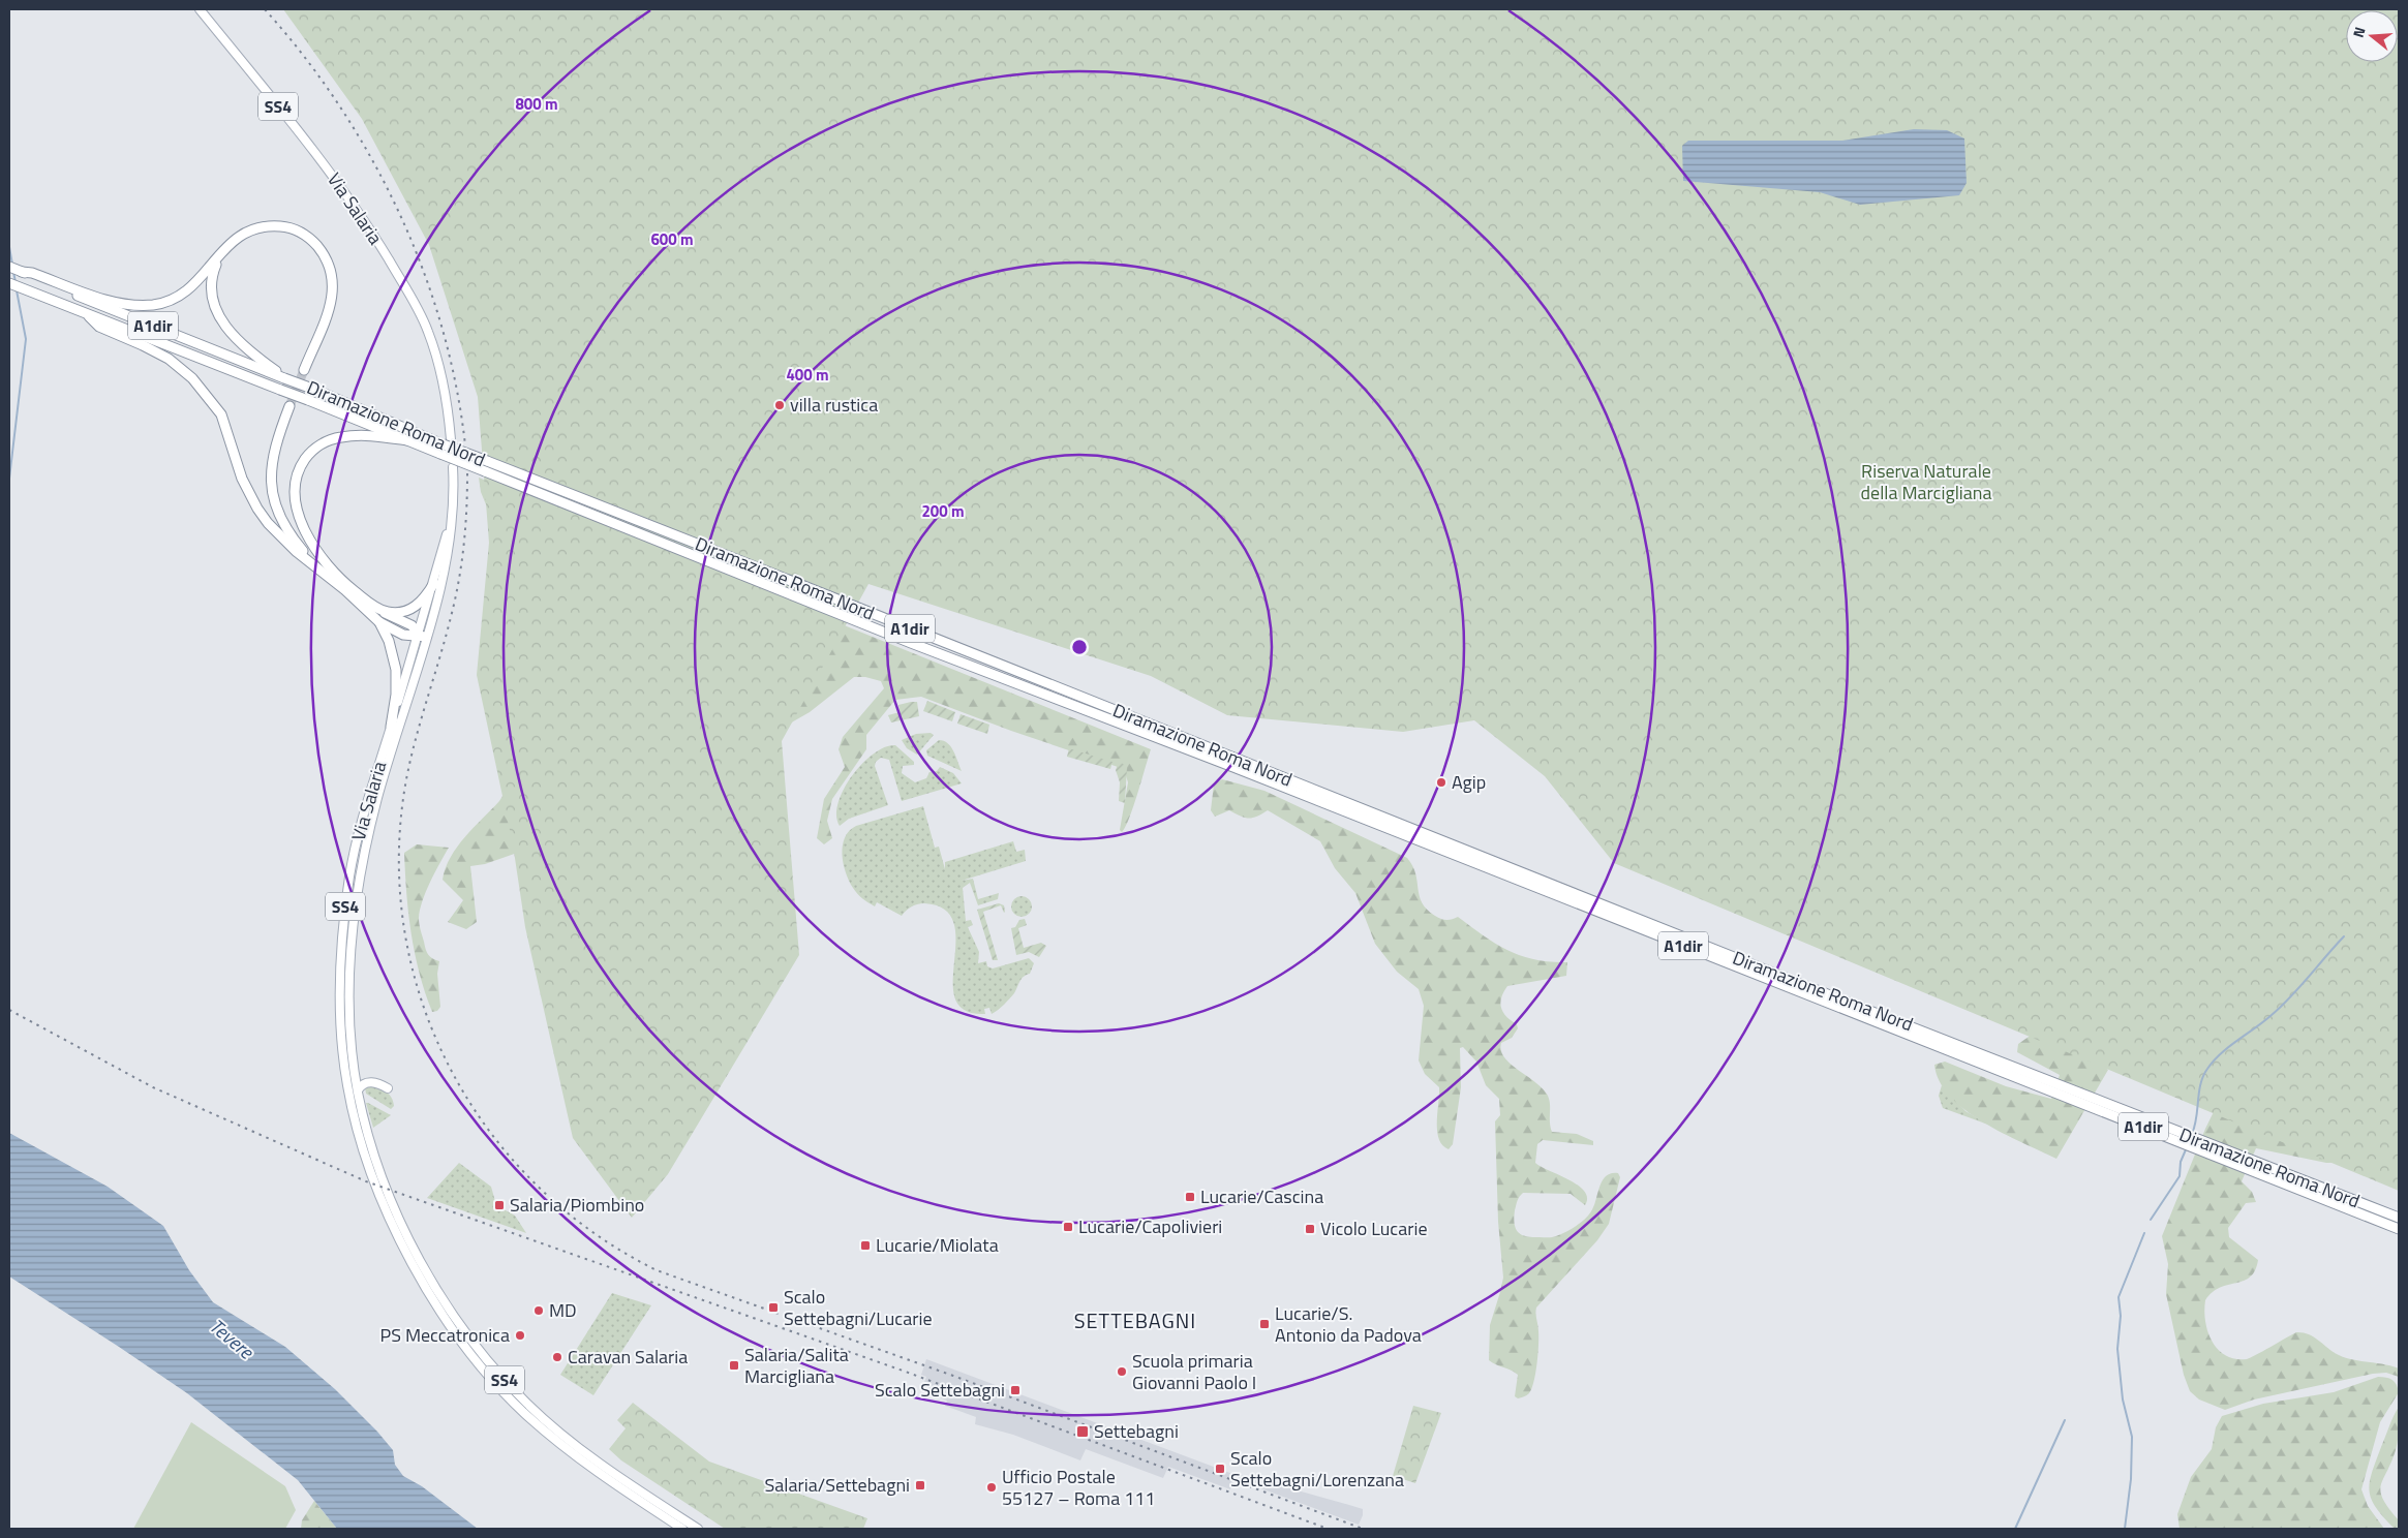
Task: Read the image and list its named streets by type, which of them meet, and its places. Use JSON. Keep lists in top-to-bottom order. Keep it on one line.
{"streets":{"highway":["A1dir","Diramazione Roma Nord"],"main road":["SS4","Via Salaria"]},"crossings":[["SS4","Via Salaria"]],"districts":["SETTEBAGNI"],"water":["Tevere"],"parks":["Riserva Naturale della Marcigliana"],"places":{"other":["villa rustica","Agip","MD","PS Meccatronica","Caravan Salaria","Scuola primaria Giovanni Paolo I","Ufficio Postale 55127 – Roma 111"],"transit":["Lucarie/Cascina","Salaria/Piombino","Lucarie/Capolivieri","Vicolo Lucarie","Lucarie/Miolata","Scalo Settebagni/Lucarie","Lucarie/S. Antonio da Padova","Salaria/Salita Marcigliana","Scalo Settebagni","Settebagni","Scalo Settebagni/Lorenzana","Salaria/Settebagni"]},"north":"left","rings":["800 m","600 m","400 m","200 m"]}
